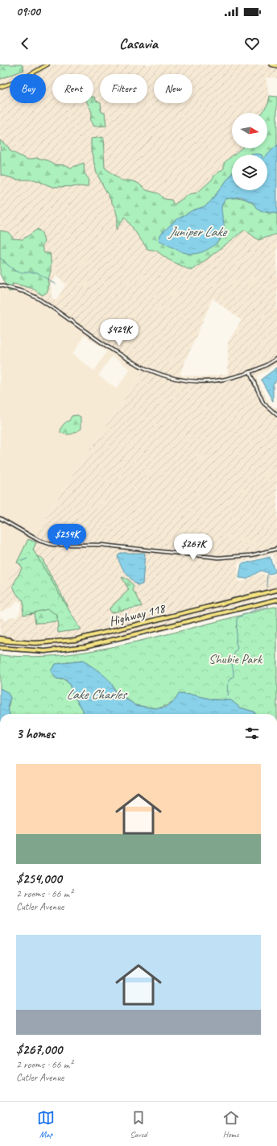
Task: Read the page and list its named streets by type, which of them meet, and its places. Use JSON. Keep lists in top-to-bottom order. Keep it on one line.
{"streets":{"highway":["Highway 118"]},"water":["Juniper Lake","Lake Charles"],"parks":["Shubie Park"],"north":"right","page":{"status":"09:00","header":"Casavia","chip":["Buy","Rent","Filters","New"],"price":["$429K","$254K","$267K"],"heading":"3 homes","list":[{"name":"$254,000","note":"2 rooms · 66 m² · Cutler Avenue"},{"name":"$267,000","note":"2 rooms · 66 m² · Cutler Avenue"}],"tabs":["Map","Saved","Home"]}}
